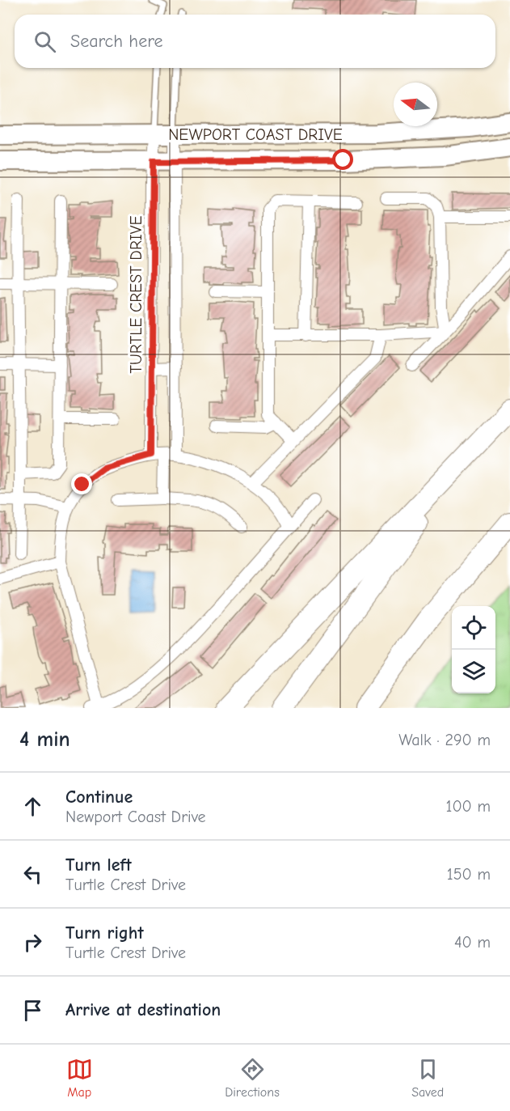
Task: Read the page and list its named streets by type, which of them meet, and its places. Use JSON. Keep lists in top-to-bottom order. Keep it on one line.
{"streets":{"main road":["NEWPORT COAST DRIVE"],"street":["TURTLE CREST DRIVE"]},"crossings":[["NEWPORT COAST DRIVE","TURTLE CREST DRIVE"]],"north":"left","page":{"search":"Search here","heading":["4 min","Walk · 290 m"],"list":[["Continue","Newport Coast Drive","100 m"],["Turn left","Turtle Crest Drive","150 m"],["Turn right","Turtle Crest Drive","40 m"],"Arrive at destination"],"nav":["Map","Directions","Saved"]}}
